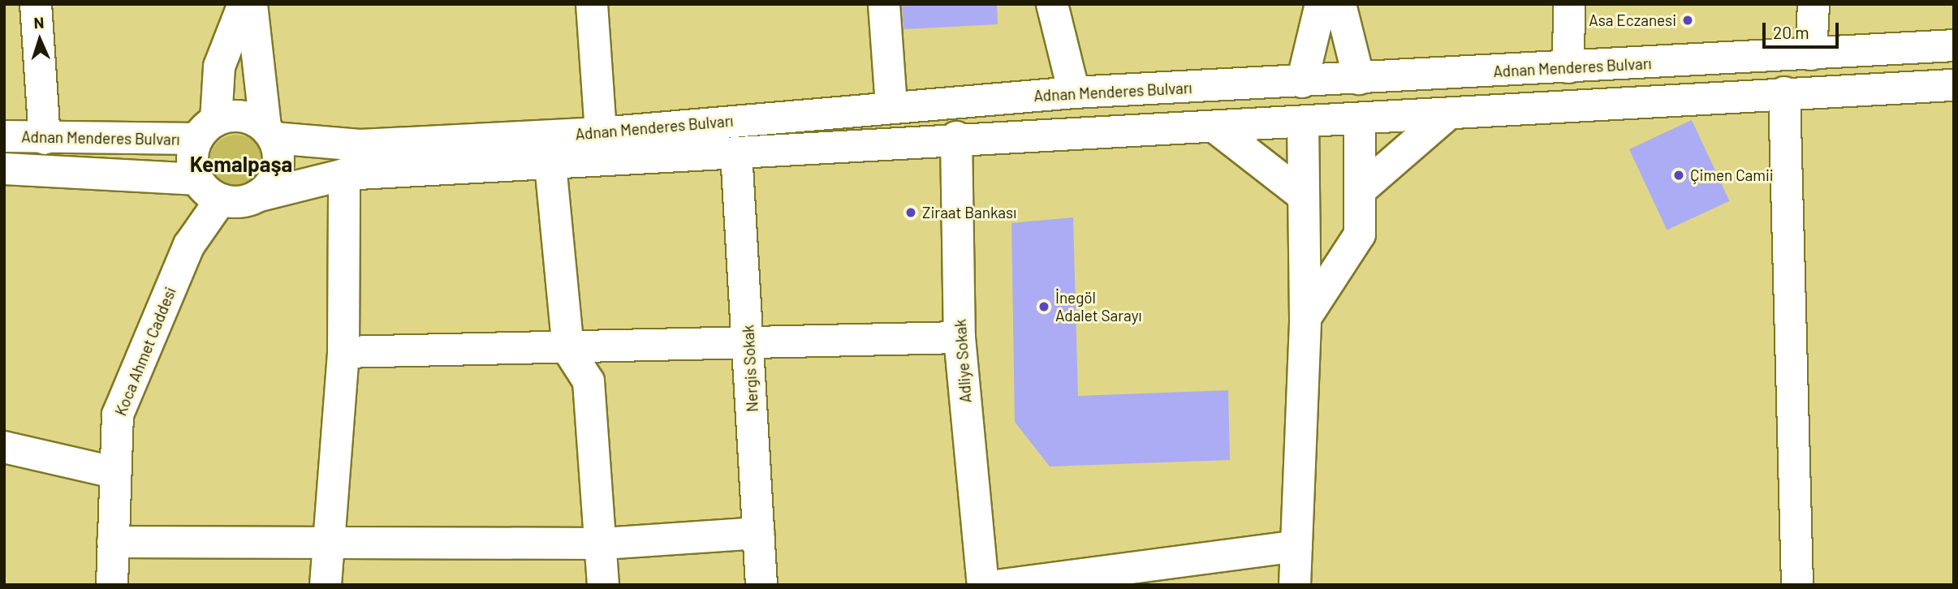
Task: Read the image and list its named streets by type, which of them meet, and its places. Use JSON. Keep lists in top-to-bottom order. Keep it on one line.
{"streets":{"street":["Adnan Menderes Bulvarı","Koca Ahmet Caddesi","Adliye Sokak","Nergis Sokak"]},"crossings":[["Adnan Menderes Bulvarı","Koca Ahmet Caddesi"],["Adnan Menderes Bulvarı","Adliye Sokak"],["Adnan Menderes Bulvarı","Nergis Sokak"]],"districts":["Kemalpaşa"],"places":["Asa Eczanesi","Çimen Camii","Ziraat Bankası","İnegöl Adalet Sarayı"],"scale_bar":"20 m","north":"top"}
